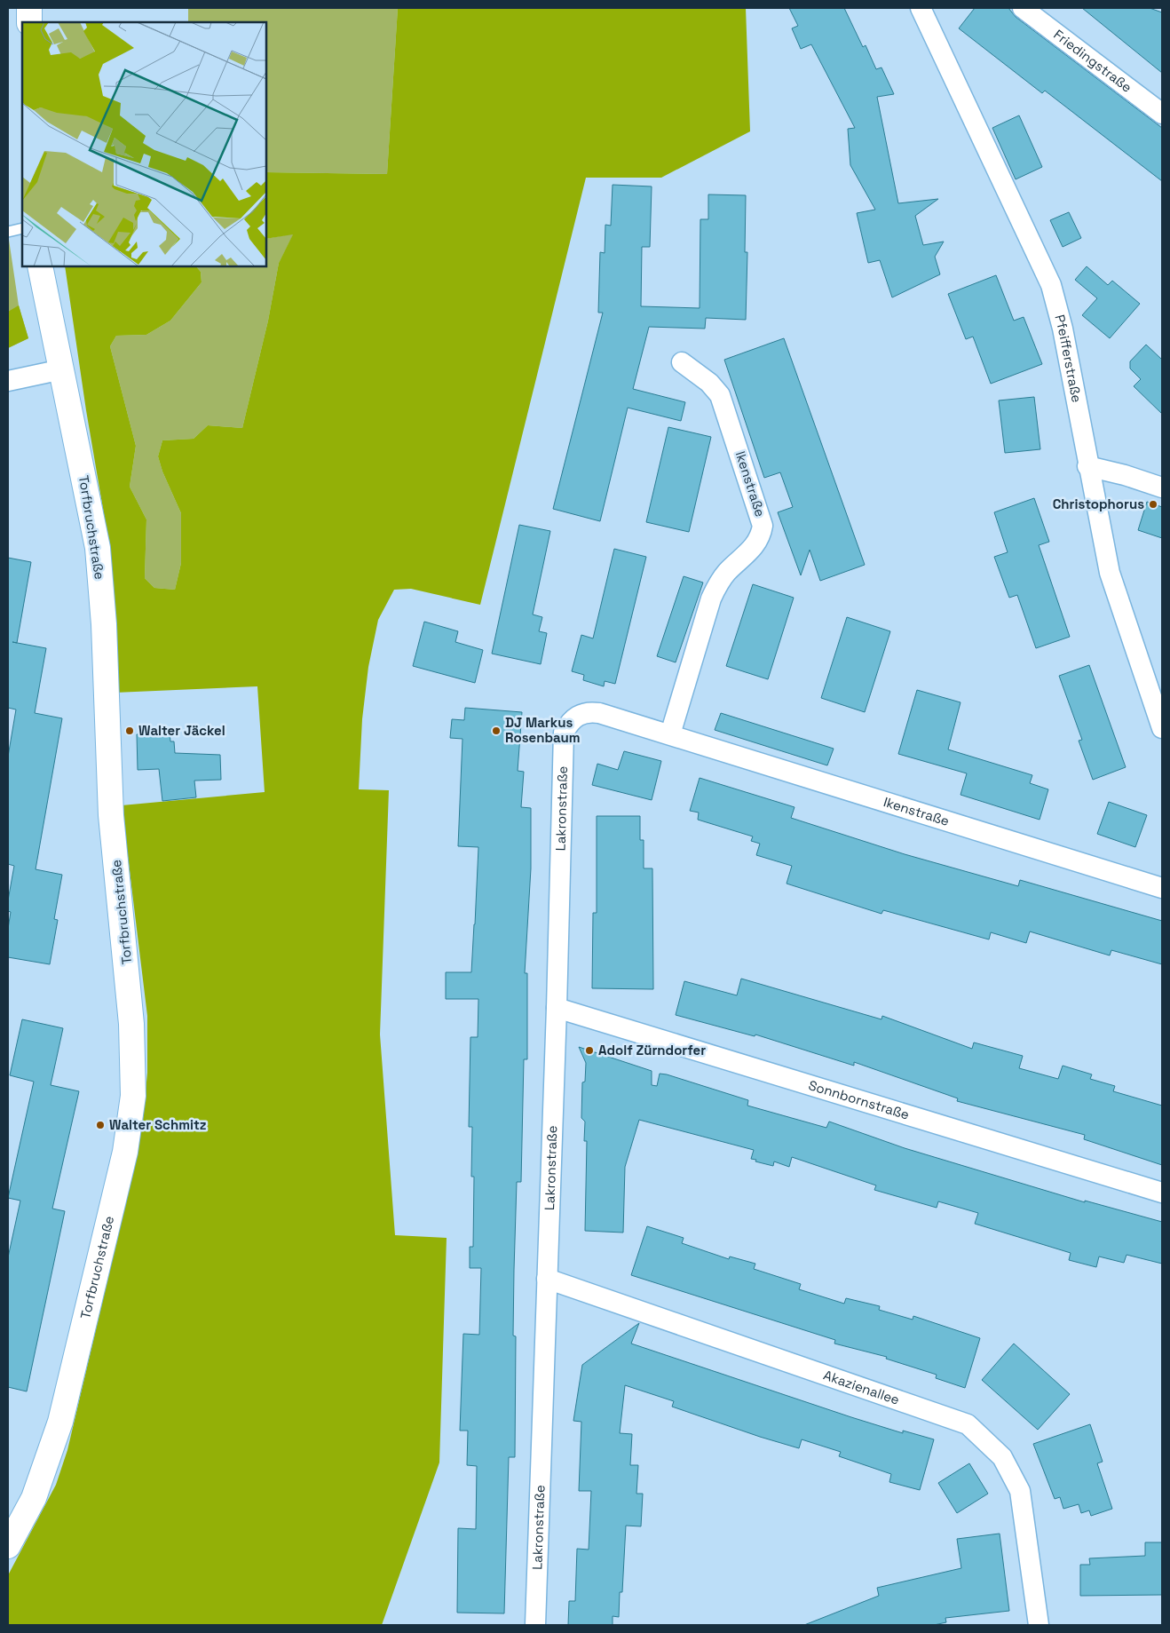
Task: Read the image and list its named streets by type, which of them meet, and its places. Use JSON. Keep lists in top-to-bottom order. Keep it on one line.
{"streets":{"main road":["Torfbruchstraße"],"street":["Friedingstraße","Pfeifferstraße","Ikenstraße","Lakronstraße","Sonnbornstraße","Akazienallee"]},"crossings":[["Ikenstraße","Lakronstraße"],["Lakronstraße","Sonnbornstraße"],["Lakronstraße","Akazienallee"]],"places":["Christophorus","Walter Jäckel","DJ Markus Rosenbaum","Adolf Zürndorfer","Walter Schmitz"]}
